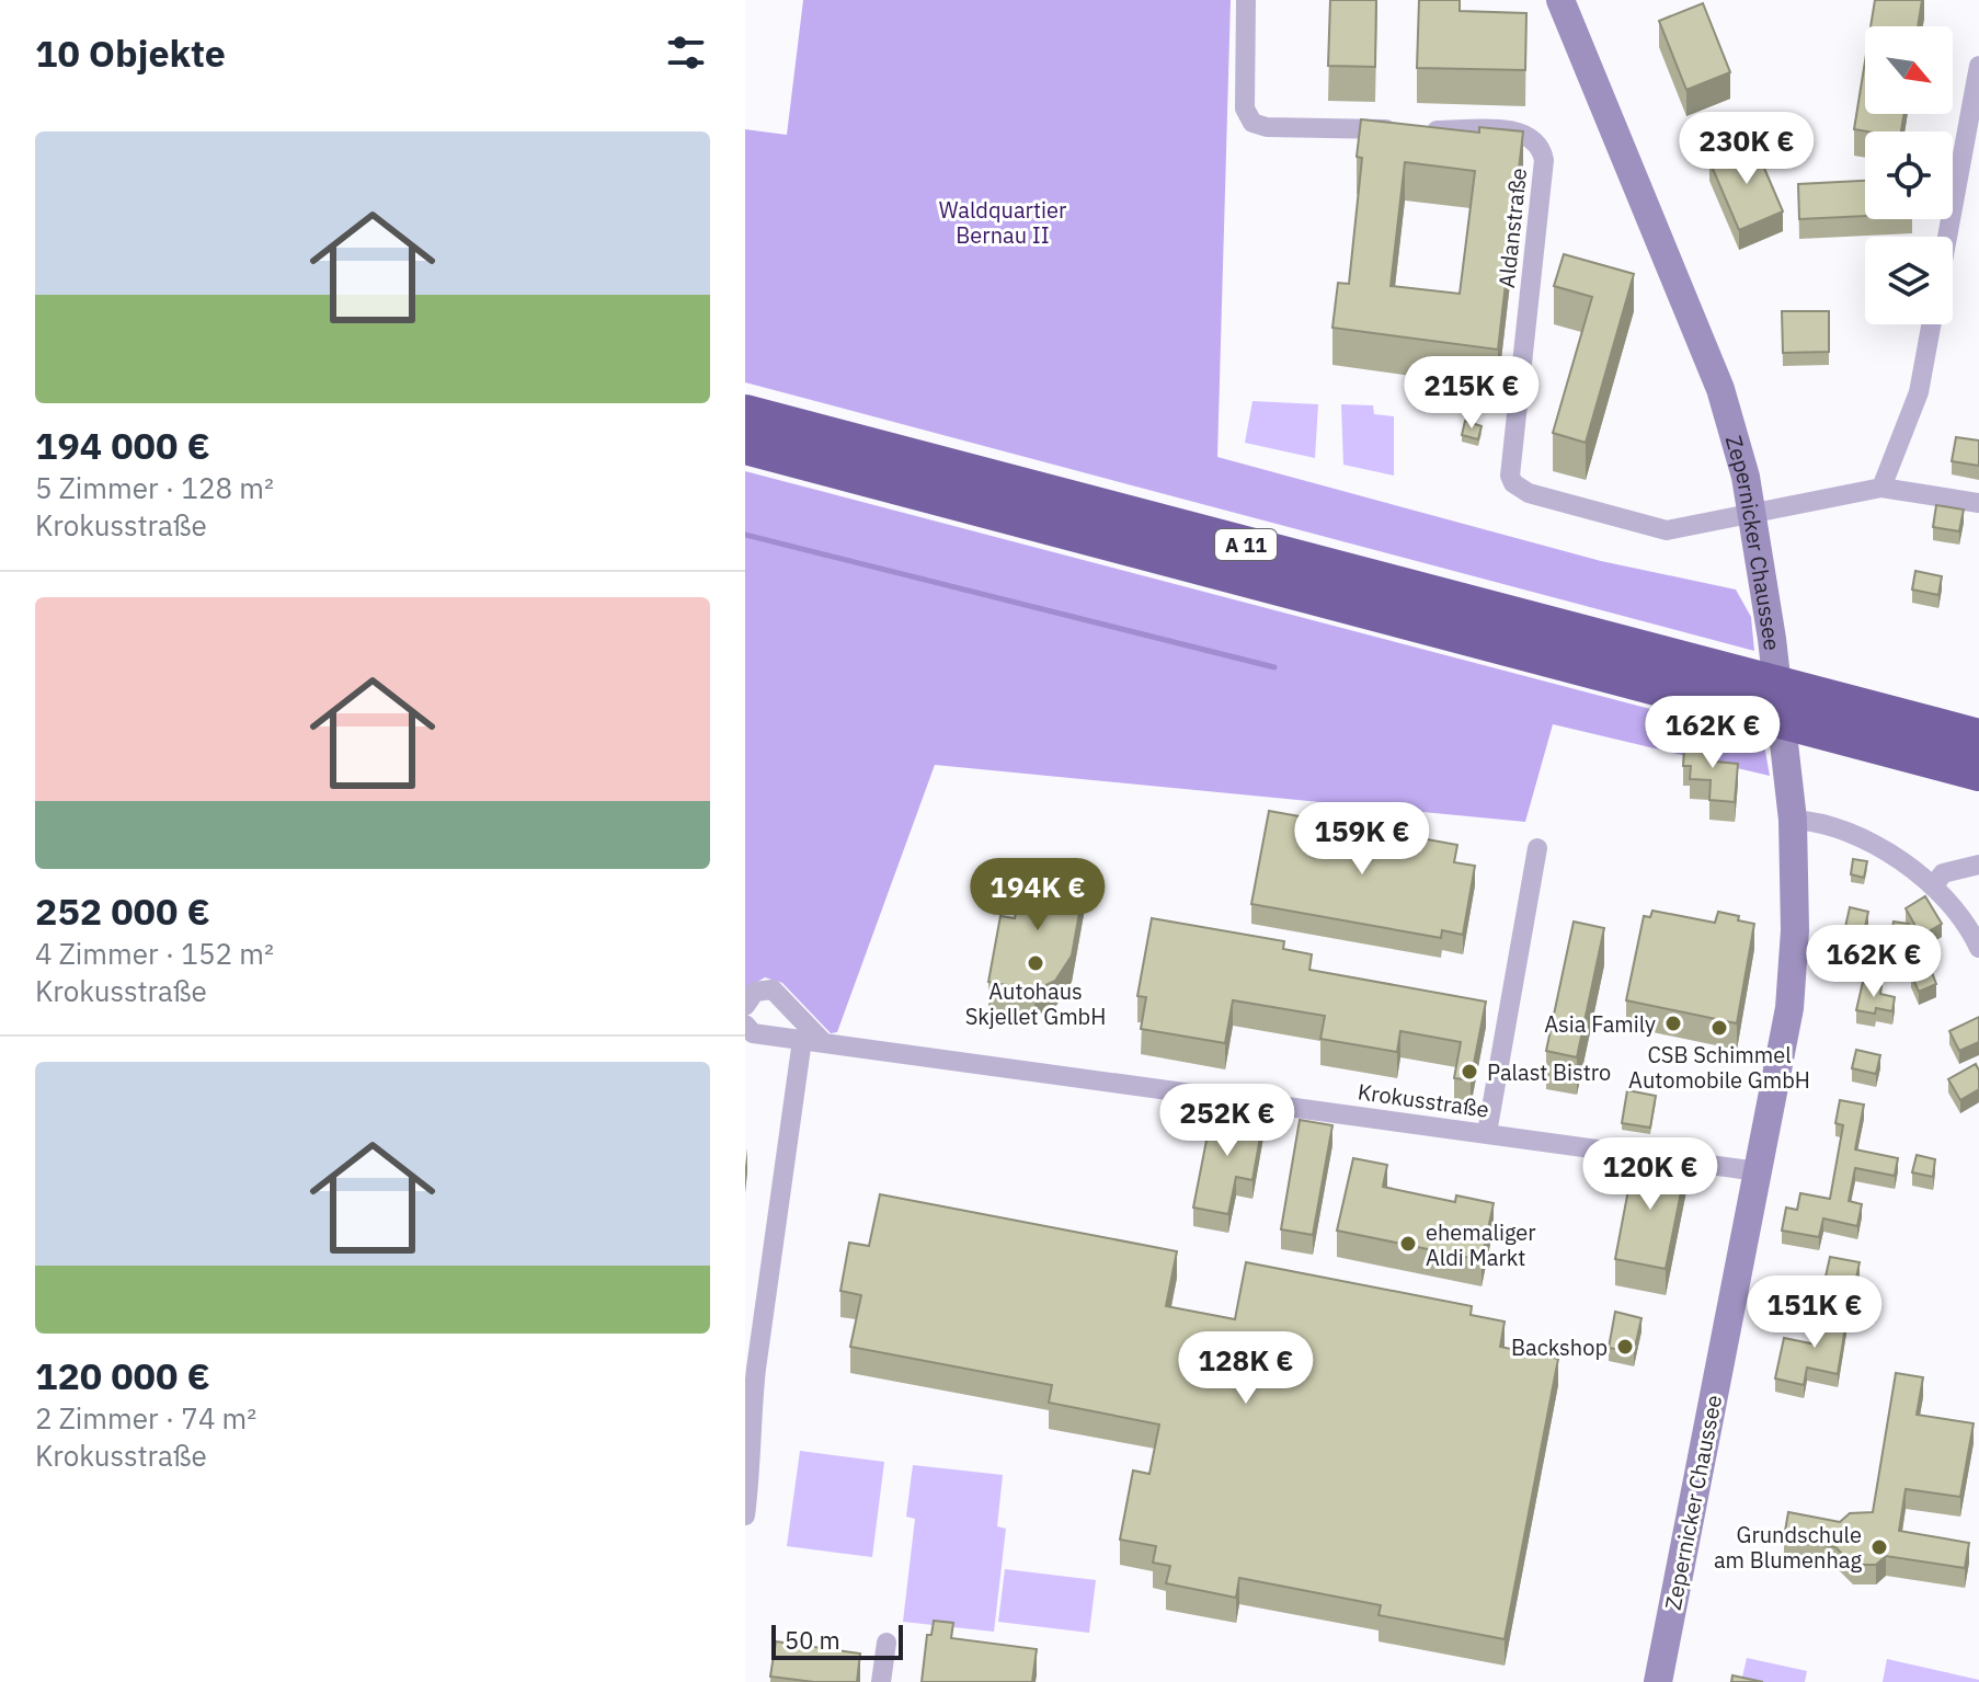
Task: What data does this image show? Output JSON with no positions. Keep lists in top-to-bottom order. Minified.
{"streets":{"highway":["A 11"],"main road":["Zepernicker Chaussee"],"street":["Aldanstraße","Krokusstraße"]},"crossings":[["Aldanstraße","Zepernicker Chaussee"],["Zepernicker Chaussee","Krokusstraße"]],"parks":["Waldquartier Bernau II"],"places":["Autohaus Skjellet GmbH","Asia Family","CSB Schimmel Automobile GmbH","Palast Bistro","ehemaliger Aldi Markt","Backshop","Grundschule am Blumenhag"],"scale_bar":"50 m","north":"bottom right","page":{"heading":"10 Objekte","list":[{"name":"194 000 €","note":"5 Zimmer · 128 m² · Krokusstraße"},{"name":"252 000 €","note":"4 Zimmer · 152 m² · Krokusstraße"},{"name":"120 000 €","note":"2 Zimmer · 74 m² · Krokusstraße"}],"price":["230K €","215K €","162K €","159K €","194K €","162K €","252K €","120K €","151K €","128K €"],"scale":"50 m"}}
